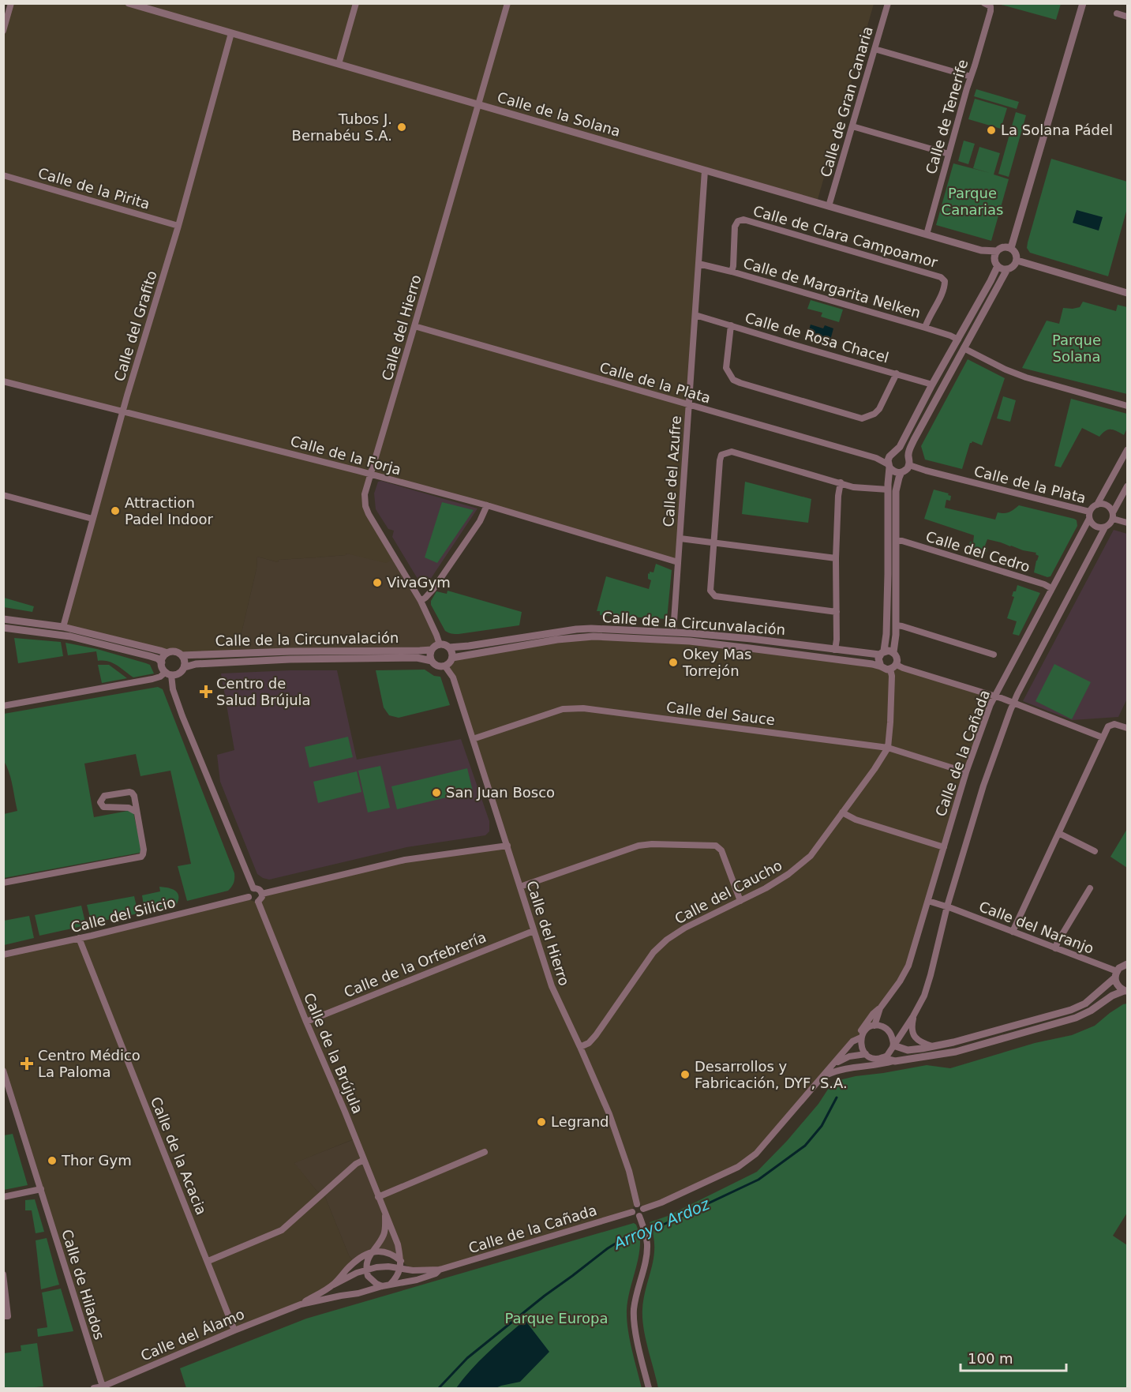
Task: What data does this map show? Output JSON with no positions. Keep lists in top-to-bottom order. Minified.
{"streets":{"street":["Calle de Gran Canaria","Calle de la Solana","Calle de Tenerife","Calle de la Pirita","Calle de Clara Campoamor","Calle de Margarita Nelken","Calle del Grafito","Calle del Hierro","Calle de Rosa Chacel","Calle de la Plata","Calle de la Forja","Calle del Azufre","Calle del Cedro","Calle de la Circunvalación","Calle del Sauce","Calle de la Cañada","Calle del Caucho","Calle del Silicio","Calle del Naranjo","Calle de la Orfebrería","Calle de la Brújula","Calle de la Acacia","Calle de Hilados","Calle del Álamo"]},"crossings":[["Calle de Gran Canaria","Calle de la Solana"],["Calle de la Solana","Calle de Tenerife"],["Calle de la Solana","Calle del Grafito"],["Calle de la Solana","Calle del Hierro"],["Calle de la Solana","Calle del Azufre"],["Calle de la Pirita","Calle del Grafito"],["Calle de Clara Campoamor","Calle de Margarita Nelken"],["Calle de Margarita Nelken","Calle del Azufre"],["Calle del Grafito","Calle de la Forja"],["Calle del Hierro","Calle de la Plata"],["Calle del Hierro","Calle de la Forja"],["Calle del Hierro","Calle de la Circunvalación"],["Calle del Hierro","Calle del Sauce"],["Calle del Hierro","Calle de la Cañada"],["Calle del Hierro","Calle del Caucho"],["Calle del Hierro","Calle de la Orfebrería"],["Calle de Rosa Chacel","Calle del Azufre"],["Calle de la Plata","Calle del Azufre"],["Calle de la Plata","Calle de la Cañada"],["Calle de la Forja","Calle del Azufre"],["Calle del Azufre","Calle de la Circunvalación"],["Calle del Cedro","Calle de la Cañada"],["Calle de la Circunvalación","Calle del Caucho"],["Calle del Sauce","Calle de la Cañada"],["Calle del Sauce","Calle del Caucho"],["Calle de la Cañada","Calle del Naranjo"],["Calle de la Cañada","Calle del Álamo"],["Calle del Silicio","Calle de la Brújula"],["Calle del Silicio","Calle de la Acacia"],["Calle de la Orfebrería","Calle de la Brújula"],["Calle de la Brújula","Calle del Álamo"],["Calle de la Acacia","Calle del Álamo"],["Calle de Hilados","Calle del Álamo"]],"water":["Arroyo Ardoz"],"parks":["Parque Canarias","Parque Solana","Parque Europa"],"places":{"other":["Tubos J. Bernabéu S.A.","La Solana Pádel","Attraction Padel Indoor","VivaGym","Okey Mas Torrejón","San Juan Bosco","Desarrollos y Fabricación, DYF, S.A.","Legrand","Thor Gym"],"health":["Centro de Salud Brújula","Centro Médico La Paloma"]},"scale_bar":"100 m"}
